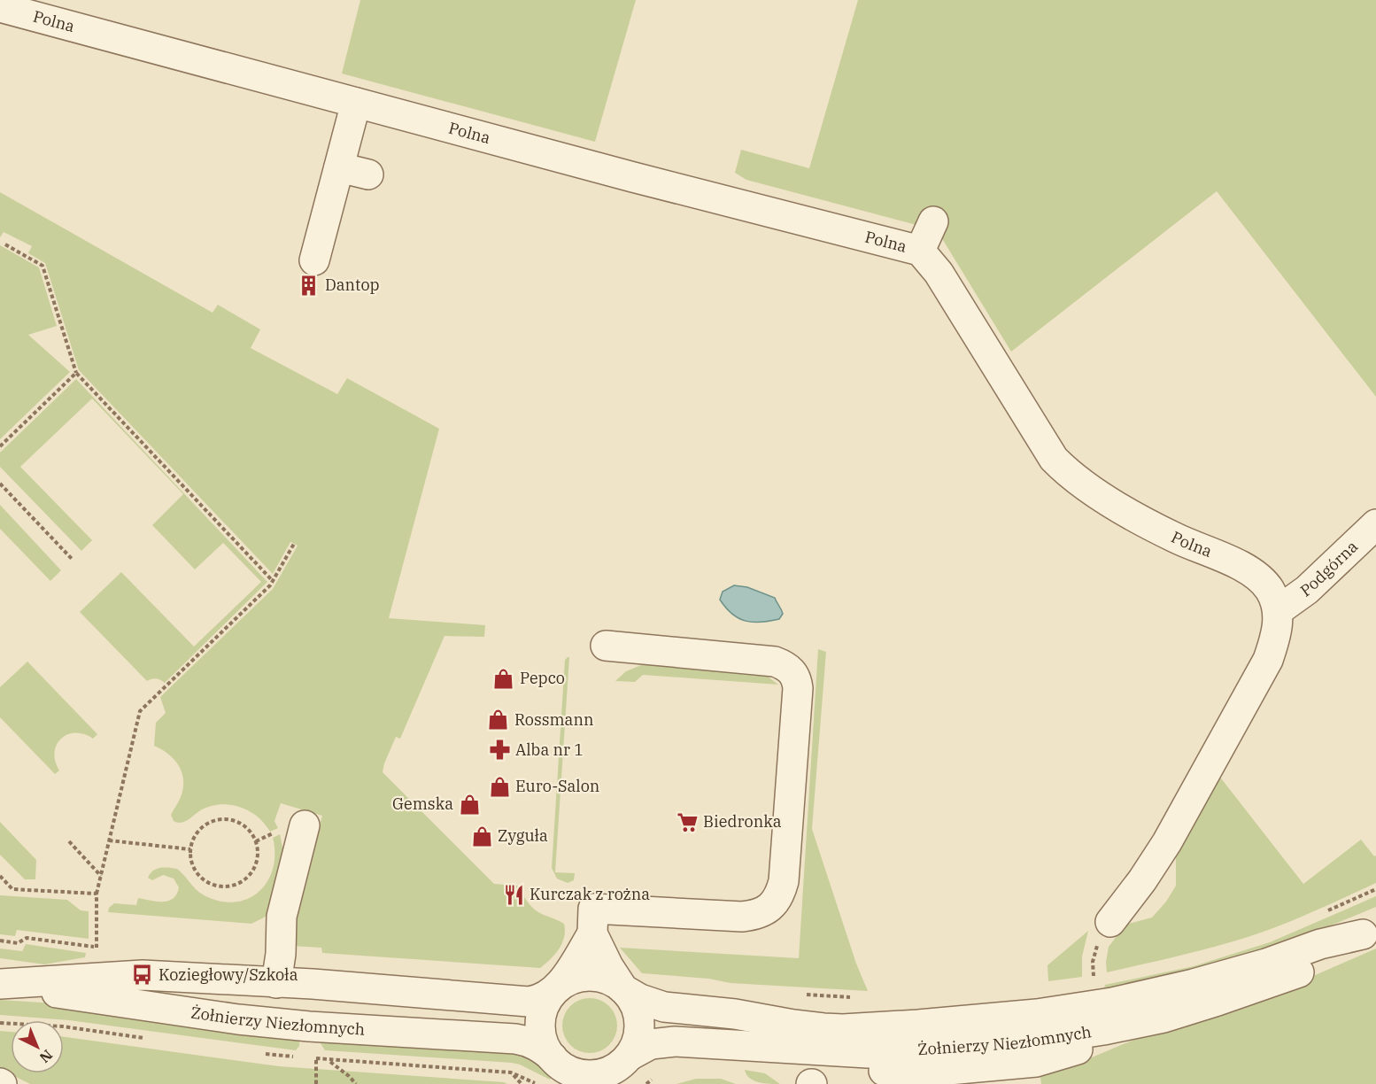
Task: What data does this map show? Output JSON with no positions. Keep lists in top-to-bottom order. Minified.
{"streets":{"street":["Polna","Podgórna","Żołnierzy Niezłomnych"]},"crossings":[["Polna","Podgórna"]],"places":{"building":["Dantop"],"shop":["Pepco","Rossmann","Euro-Salon","Gemska","Zyguła"],"pharmacy":["Alba nr 1"],"supermarket":["Biedronka"],"restaurant":["Kurczak z rożna"],"bus stop":["Koziegłowy/Szkoła"]},"north":"bottom right"}
